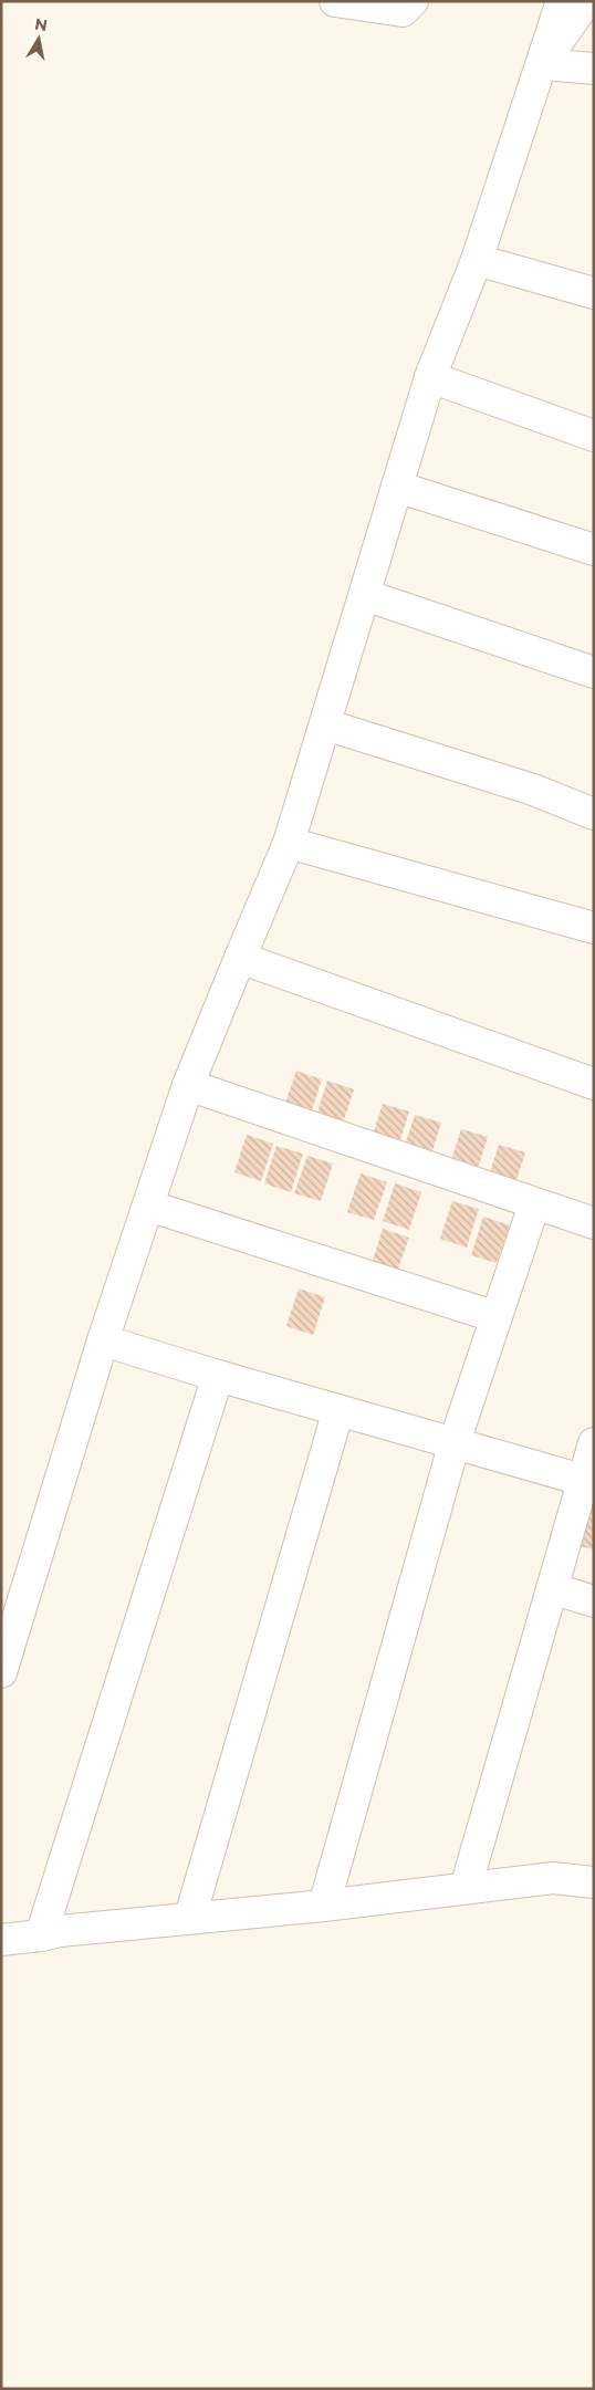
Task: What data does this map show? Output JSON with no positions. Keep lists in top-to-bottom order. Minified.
{"north":"top"}
